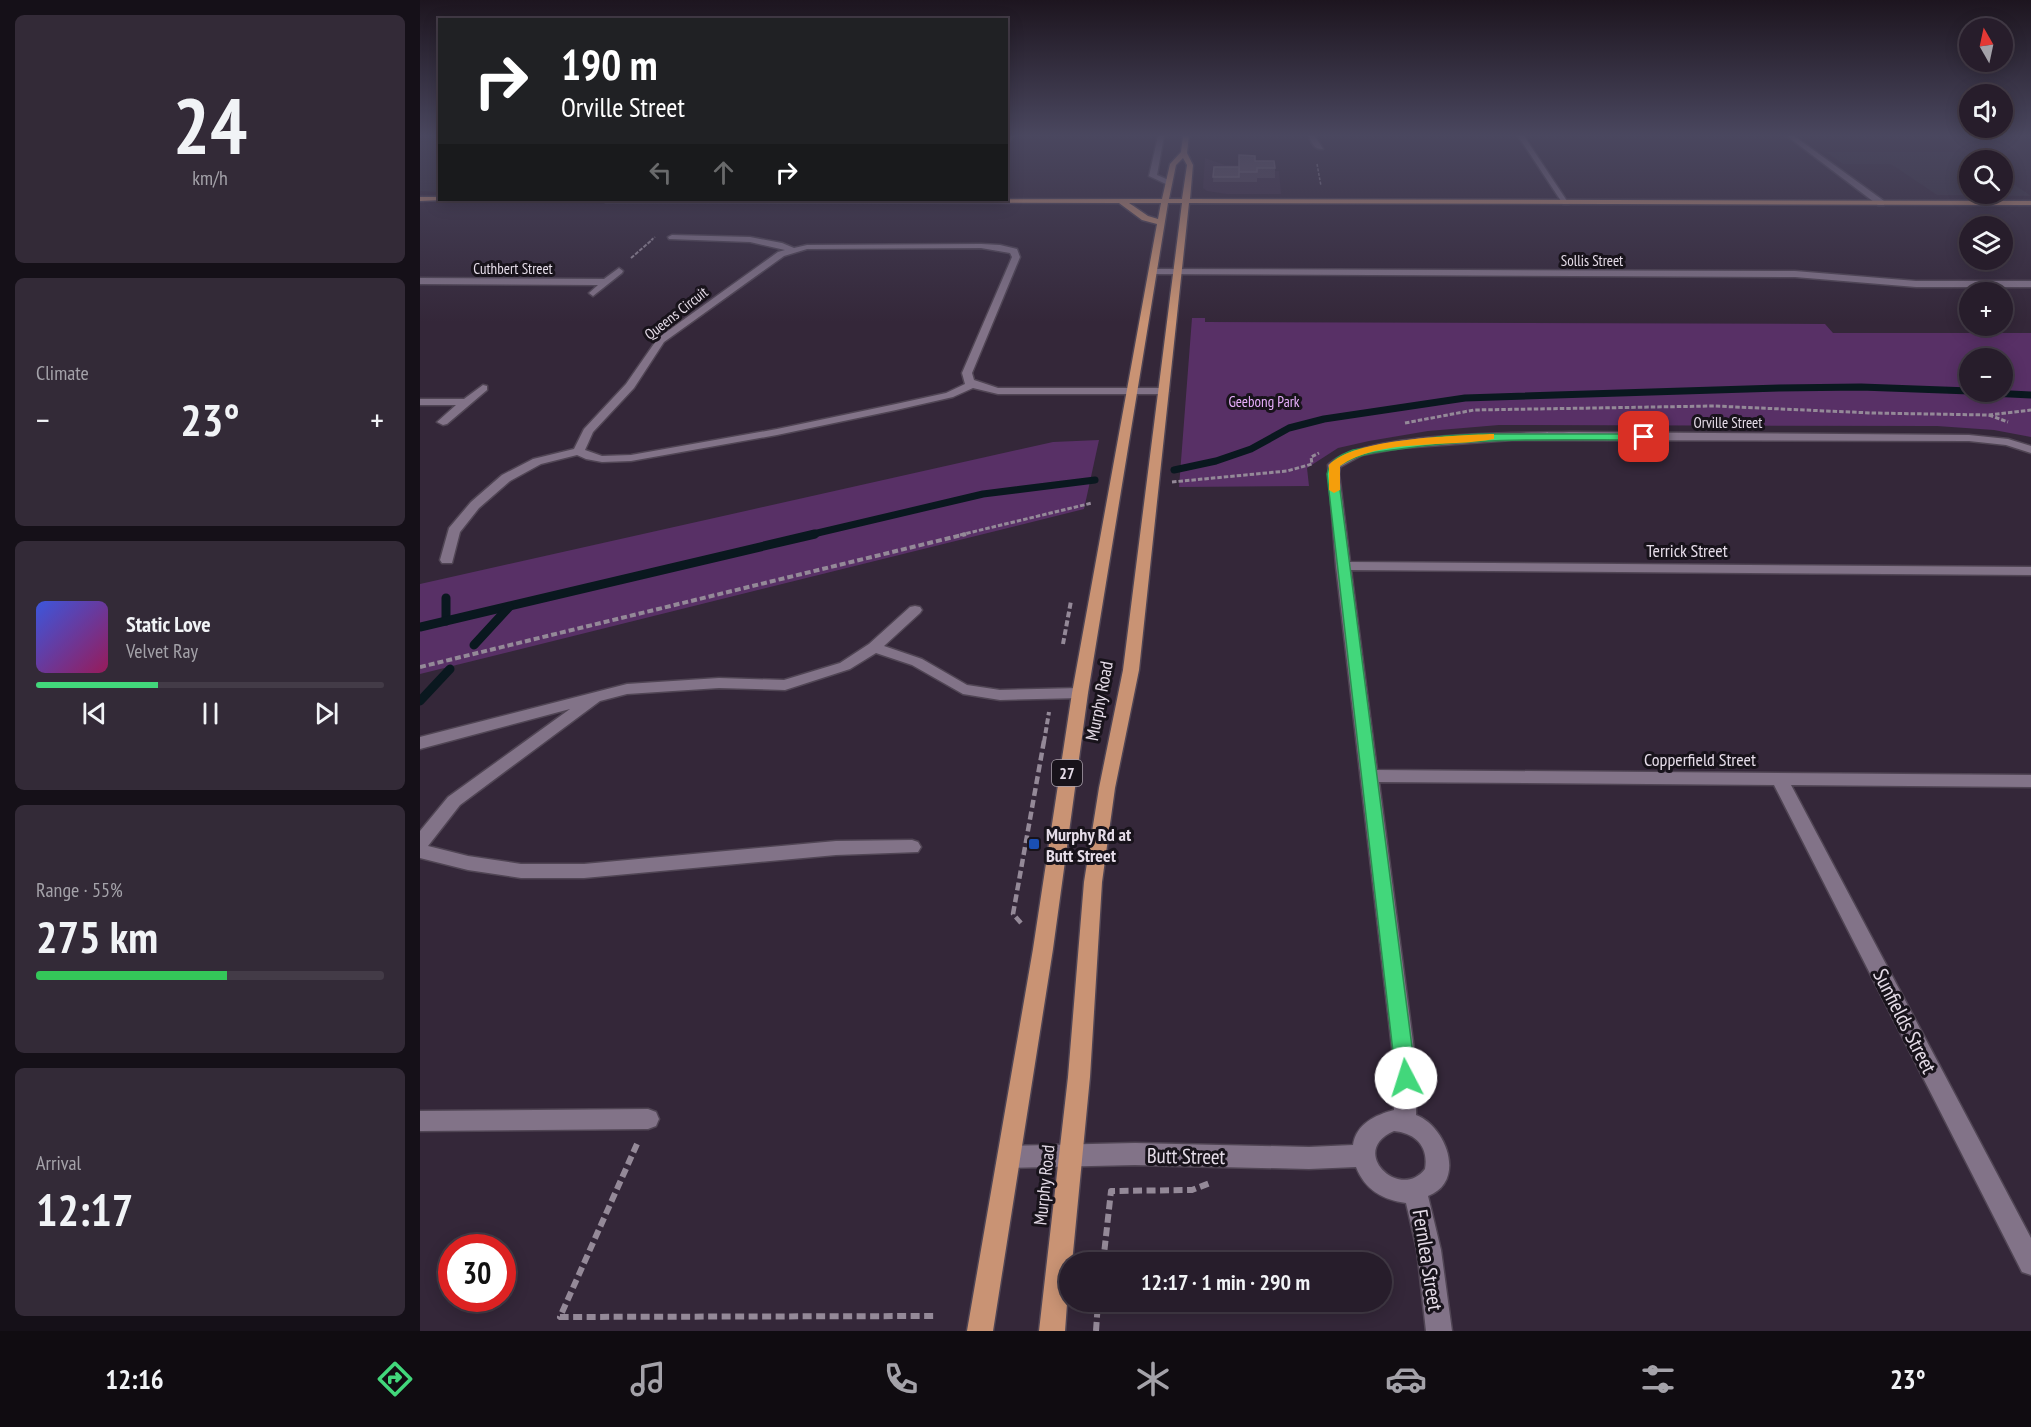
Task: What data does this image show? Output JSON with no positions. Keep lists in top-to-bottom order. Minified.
{"streets":{"main road":["Murphy Road","27"],"street":["Sollis Street","Cuthbert Street","Queens Circuit","Orville Street","Terrick Street","Copperfield Street","Sunfields Street","Butt Street","Fernlea Street"]},"crossings":[["Sollis Street","Murphy Road"],["Orville Street","Terrick Street"],["Murphy Road","Butt Street"],["Copperfield Street","Sunfields Street"],["Butt Street","Fernlea Street"]],"parks":["Geebong Park"],"places":{"transit":["Murphy Rd at Butt Street"]},"north":"top","page":{"tile":[["24","km/h"],"Climate",["Range · 55%","275 km"],["Arrival","12:17"]],"map_buttons":["+","−"],"turn":["190 m","Orville Street"],"heat":["−","23°","+"],"song":["Static Love","Velvet Ray"],"limit":"30","trip":"12:17 · 1 min · 290 m","tabs":["12:16","23°"]}}
